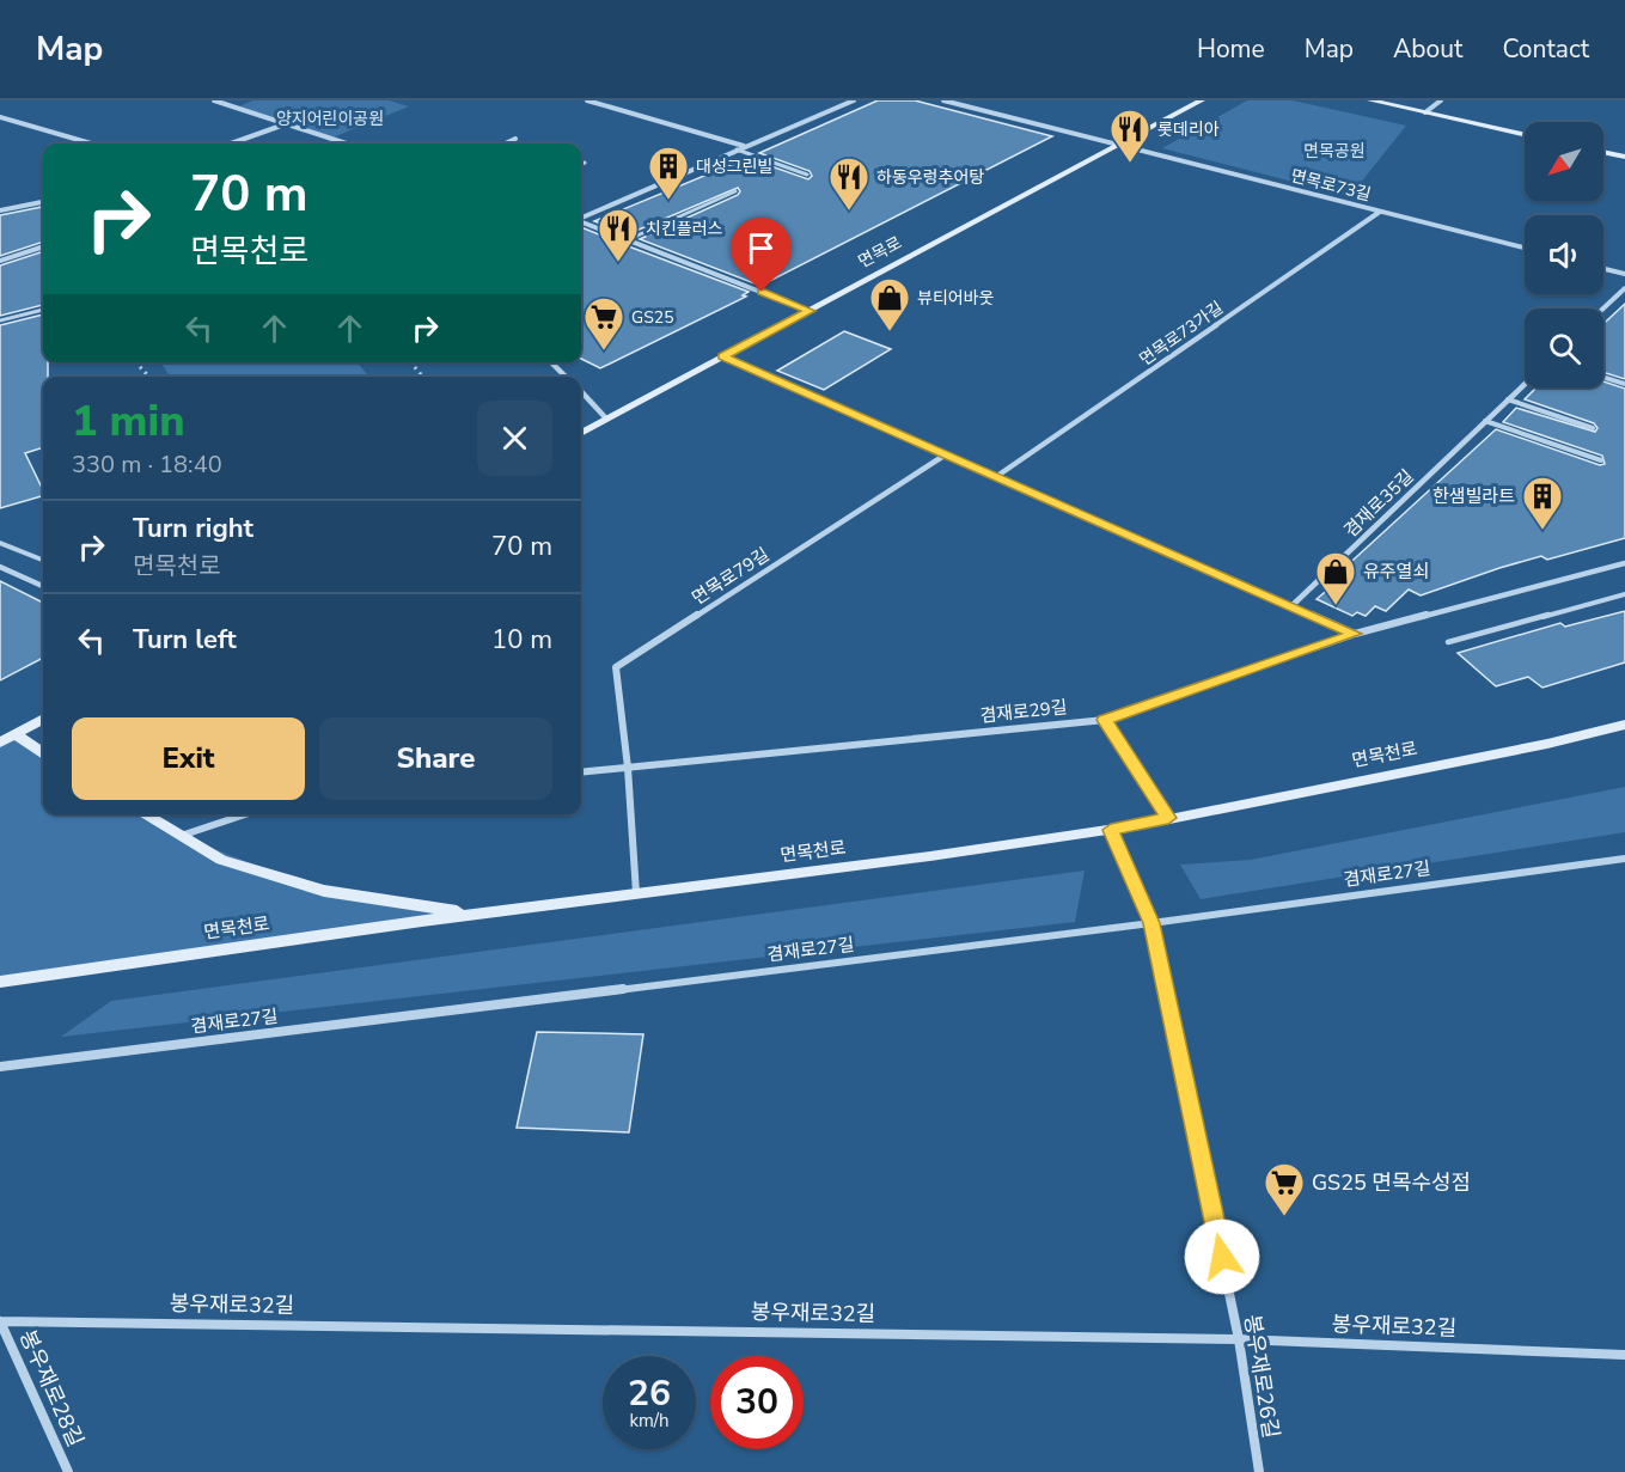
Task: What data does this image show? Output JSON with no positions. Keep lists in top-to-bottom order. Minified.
{"streets":{"main road":["면목로","면목천로"],"street":["면목로73길","면목로73가길","겸재로35길","면목로79길","겸재로29길","겸재로27길","봉우재로32길","봉우재로26길","봉우재로28길"]},"crossings":[["면목로73길","면목로"],["면목로73길","면목로73가길"],["면목로79길","겸재로29길"],["면목천로","봉우재로26길"],["겸재로27길","봉우재로26길"],["봉우재로32길","봉우재로26길"],["봉우재로32길","봉우재로28길"]],"parks":["양지어린이공원","면목공원"],"places":{"restaurant":["롯데리아","하동우렁추어탕","치킨플러스"],"building":["대성그린빌","한샘빌라트"],"shop":["뷰티어바웃","유주열쇠"],"supermarket":["GS25","GS25 면목수성점"]},"north":"bottom left","page":{"header":"Map","nav":["Home","Map","About","Contact"],"turn":["70 m","면목천로"],"heading":["1 min","330 m · 18:40"],"list":[{"name":"Turn right","note":"면목천로","value":"70 m"},{"name":"Turn left","value":"10 m"}],"buttons":["Exit","Share"],"speed":"26 km/h","limit":"30"}}
